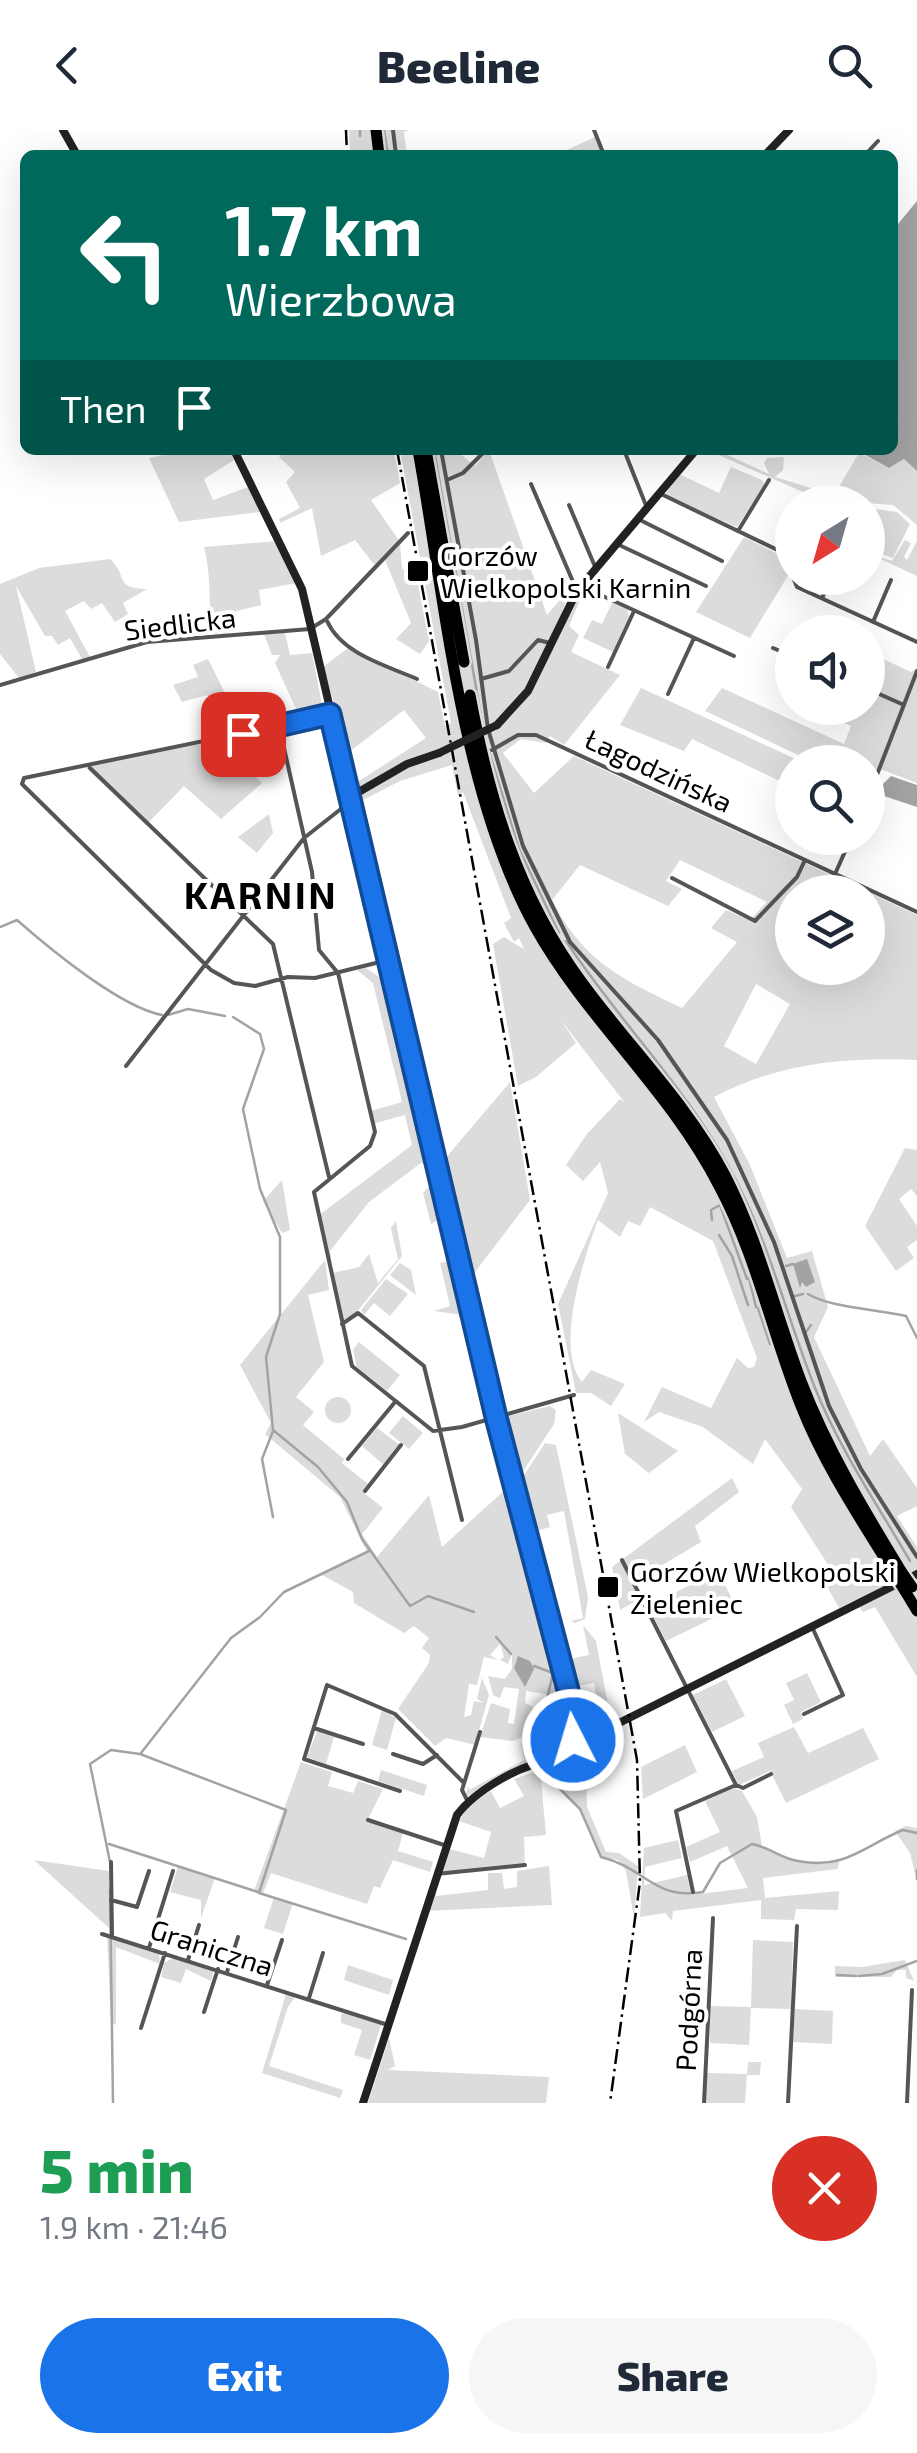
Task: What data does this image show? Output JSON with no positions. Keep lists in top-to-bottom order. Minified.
{"streets":{"street":["Siedlicka","Łagodzińska","Graniczna","Podgórna"]},"districts":["KARNIN"],"places":{"transit":["Gorzów Wielkopolski Karnin","Gorzów Wielkopolski Zieleniec"]},"north":"bottom left","page":{"header":"Beeline","turn":["1.7 km","Wierzbowa"],"then":"Then","heading":["5 min","1.9 km · 21:46"],"buttons":["Exit","Share"]}}
